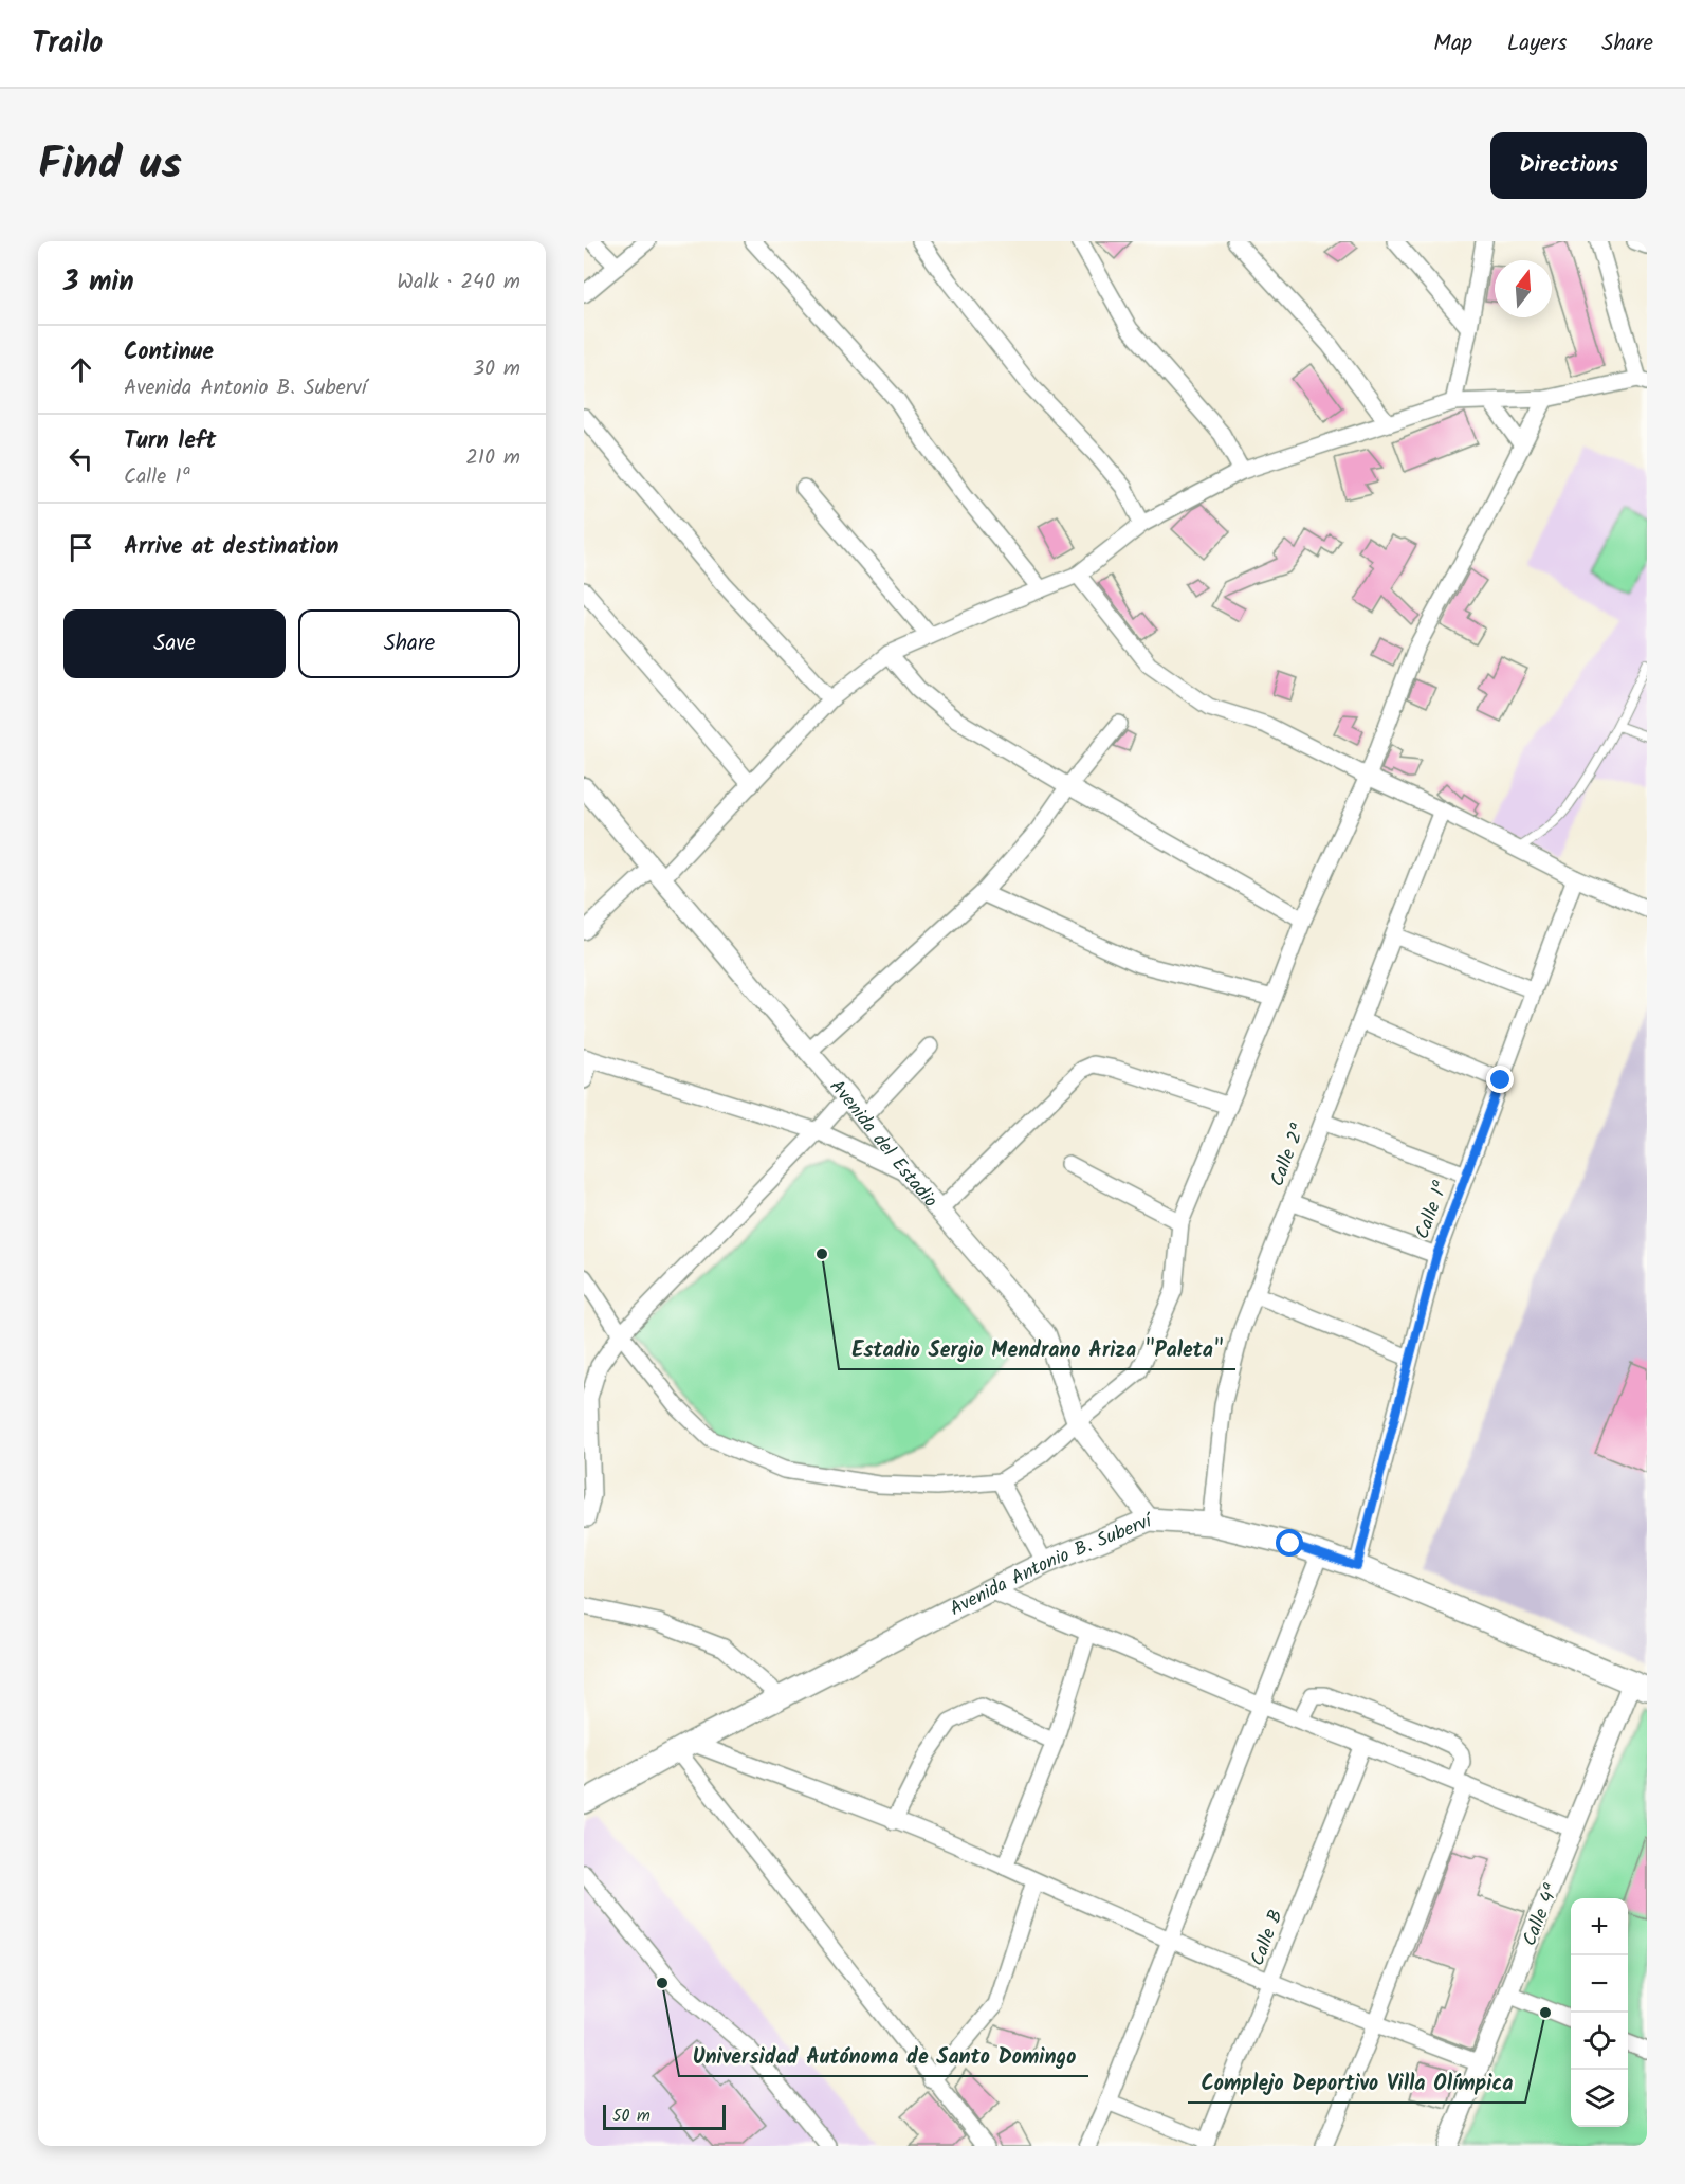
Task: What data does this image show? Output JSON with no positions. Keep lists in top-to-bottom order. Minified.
{"streets":{"main road":["Avenida Antonio B. Suberví"],"street":["Avenida del Estadio","Calle 2ª","Calle 1ª","Calle 4ª","Calle B"]},"crossings":[["Avenida del Estadio","Avenida Antonio B. Suberví"],["Calle 2ª","Avenida Antonio B. Suberví"],["Calle 1ª","Avenida Antonio B. Suberví"],["Avenida Antonio B. Suberví","Calle 4ª"]],"places":["Estadio Sergio Mendrano Ariza \"Paleta\"","Universidad Autónoma de Santo Domingo","Complejo Deportivo Villa Olímpica"],"scale_bar":"50 m","north":"top","page":{"header":"Trailo","nav":["Map","Layers","Share"],"title":"Find us","buttons":["Directions",["Save","Share"]],"heading":["3 min","Walk · 240 m"],"list":[["Continue","Avenida Antonio B. Suberví","30 m"],["Turn left","Calle 1ª","210 m"],"Arrive at destination"],"map_buttons":["+","−"],"scale":"50 m"}}
